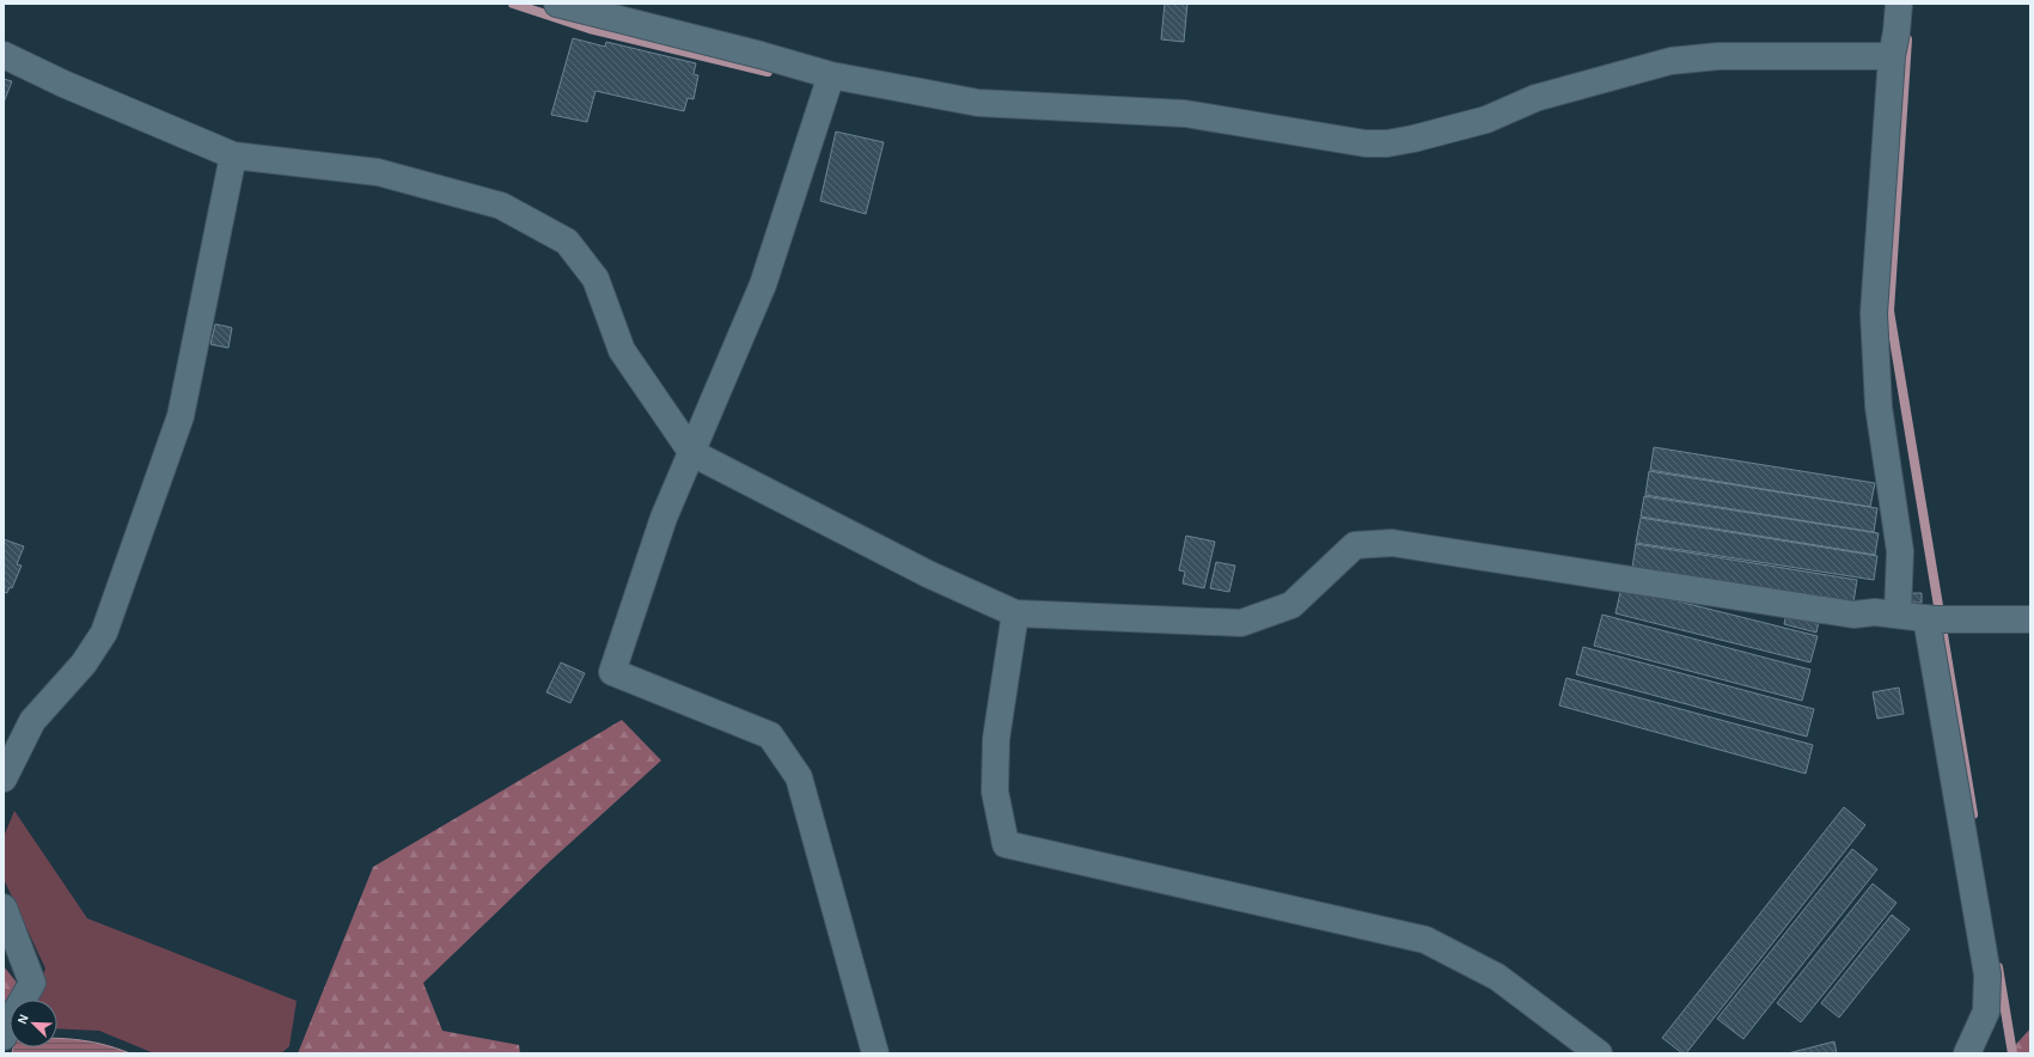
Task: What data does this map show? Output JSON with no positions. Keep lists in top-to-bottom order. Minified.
{"north":"top left"}
